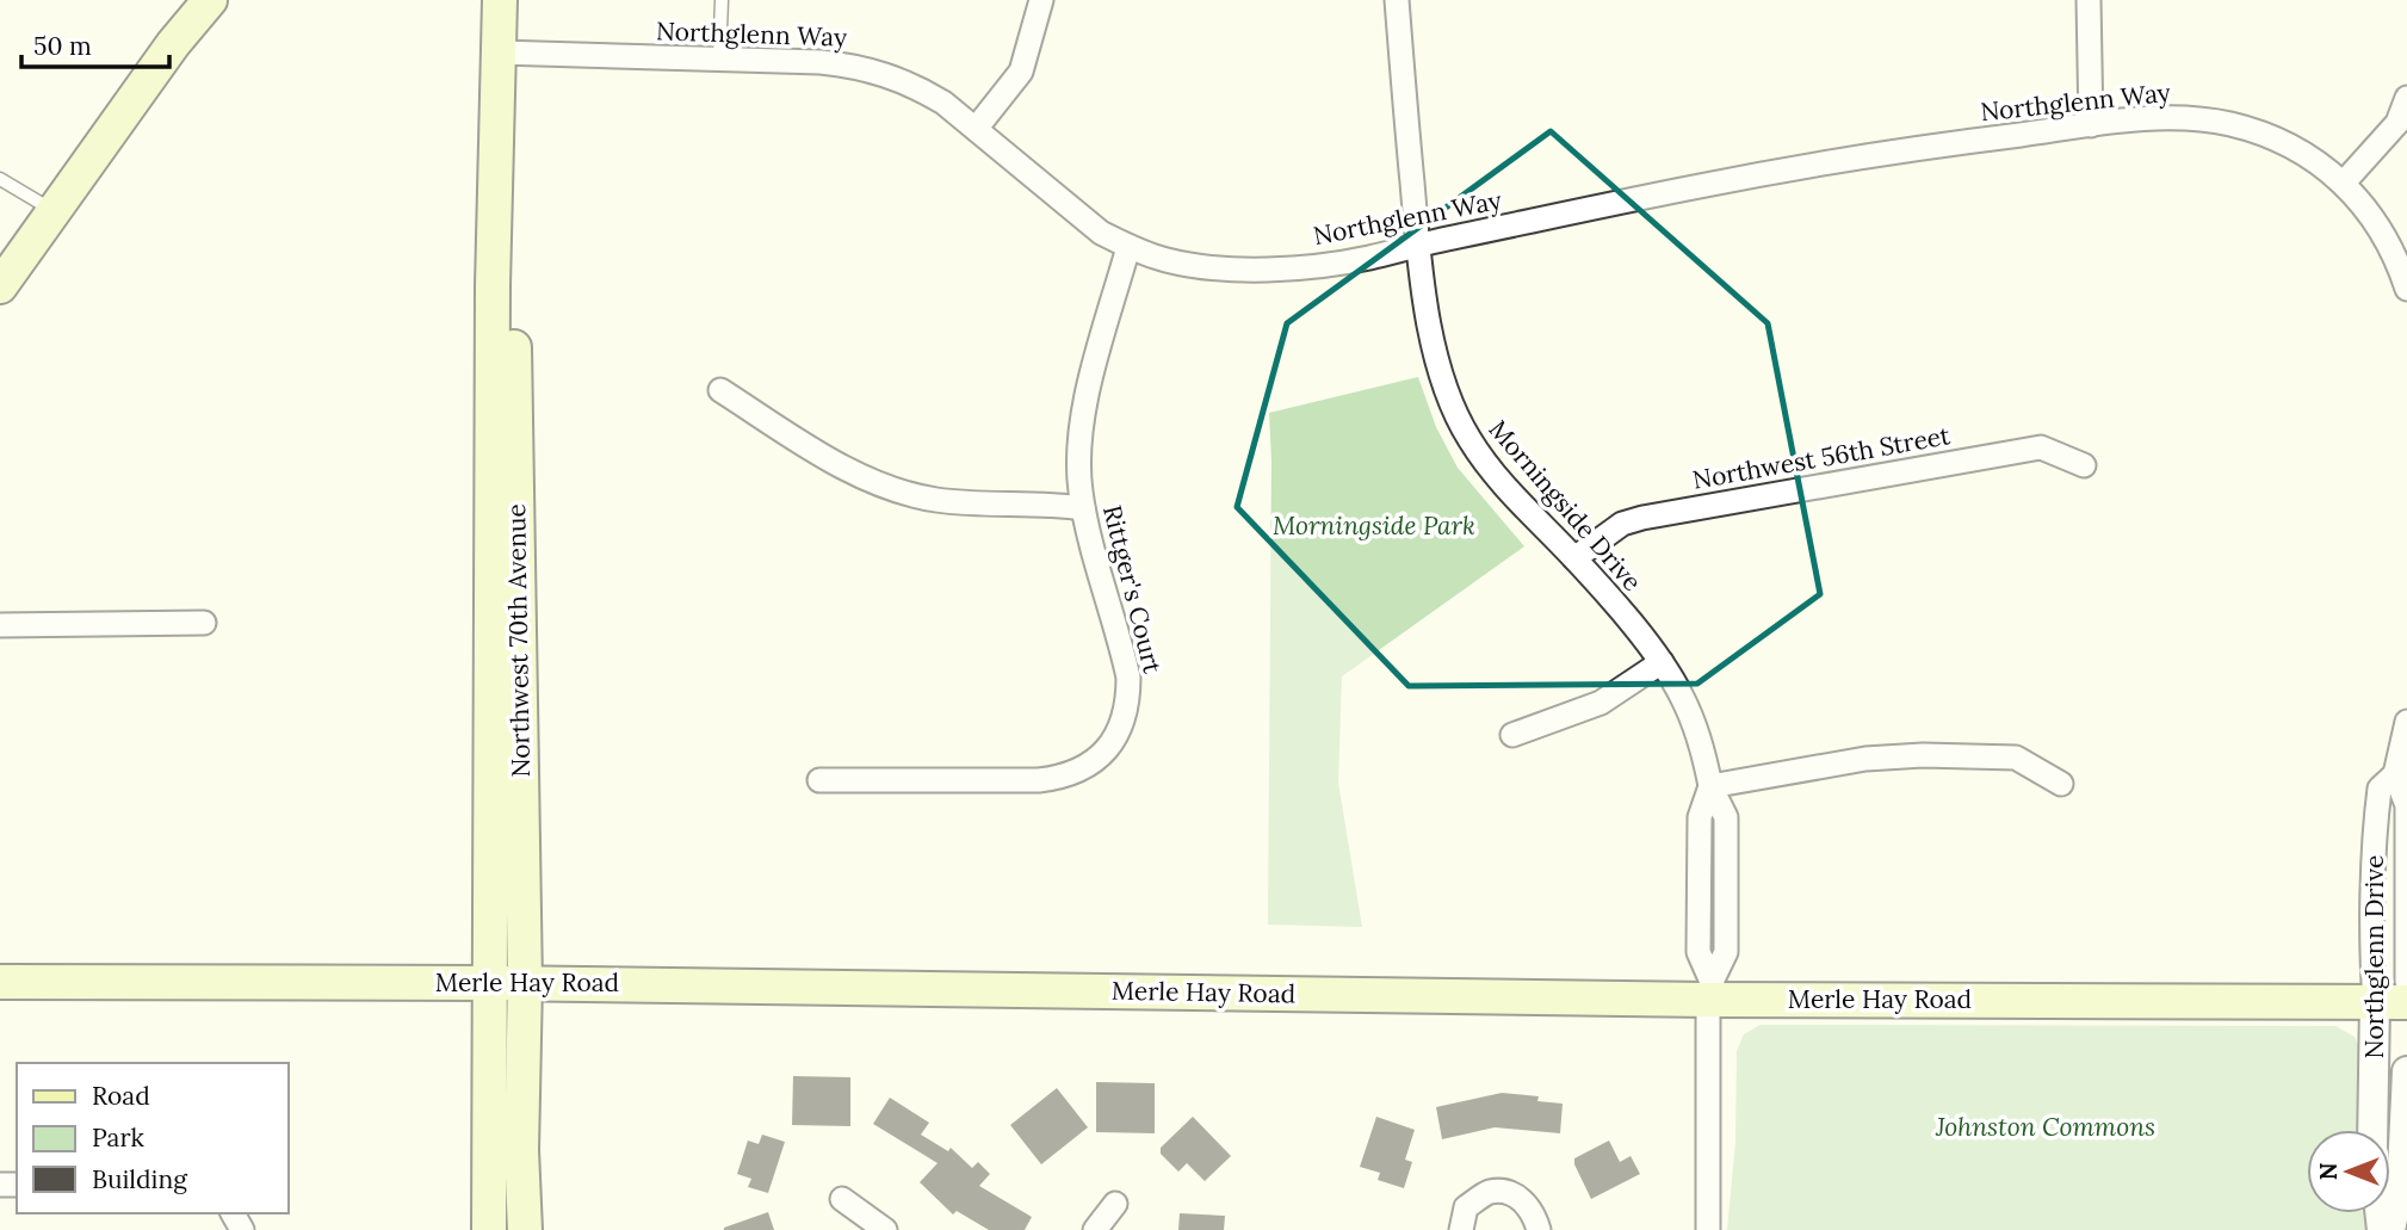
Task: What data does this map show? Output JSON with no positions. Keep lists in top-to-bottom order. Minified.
{"streets":{"main road":["Northwest 70th Avenue","Merle Hay Road"],"street":["Northglenn Way","Northwest 56th Street","Morningside Drive","Rittger's Court","Northglenn Drive"]},"crossings":[["Northglenn Way","Morningside Drive"],["Northglenn Way","Rittger's Court"],["Northglenn Way","Northwest 70th Avenue"],["Northwest 56th Street","Morningside Drive"],["Morningside Drive","Merle Hay Road"],["Northwest 70th Avenue","Merle Hay Road"],["Northglenn Drive","Merle Hay Road"]],"parks":["Morningside Park","Johnston Commons"],"legend":["Road","Park","Building"],"scale_bar":"50 m","north":"left"}
